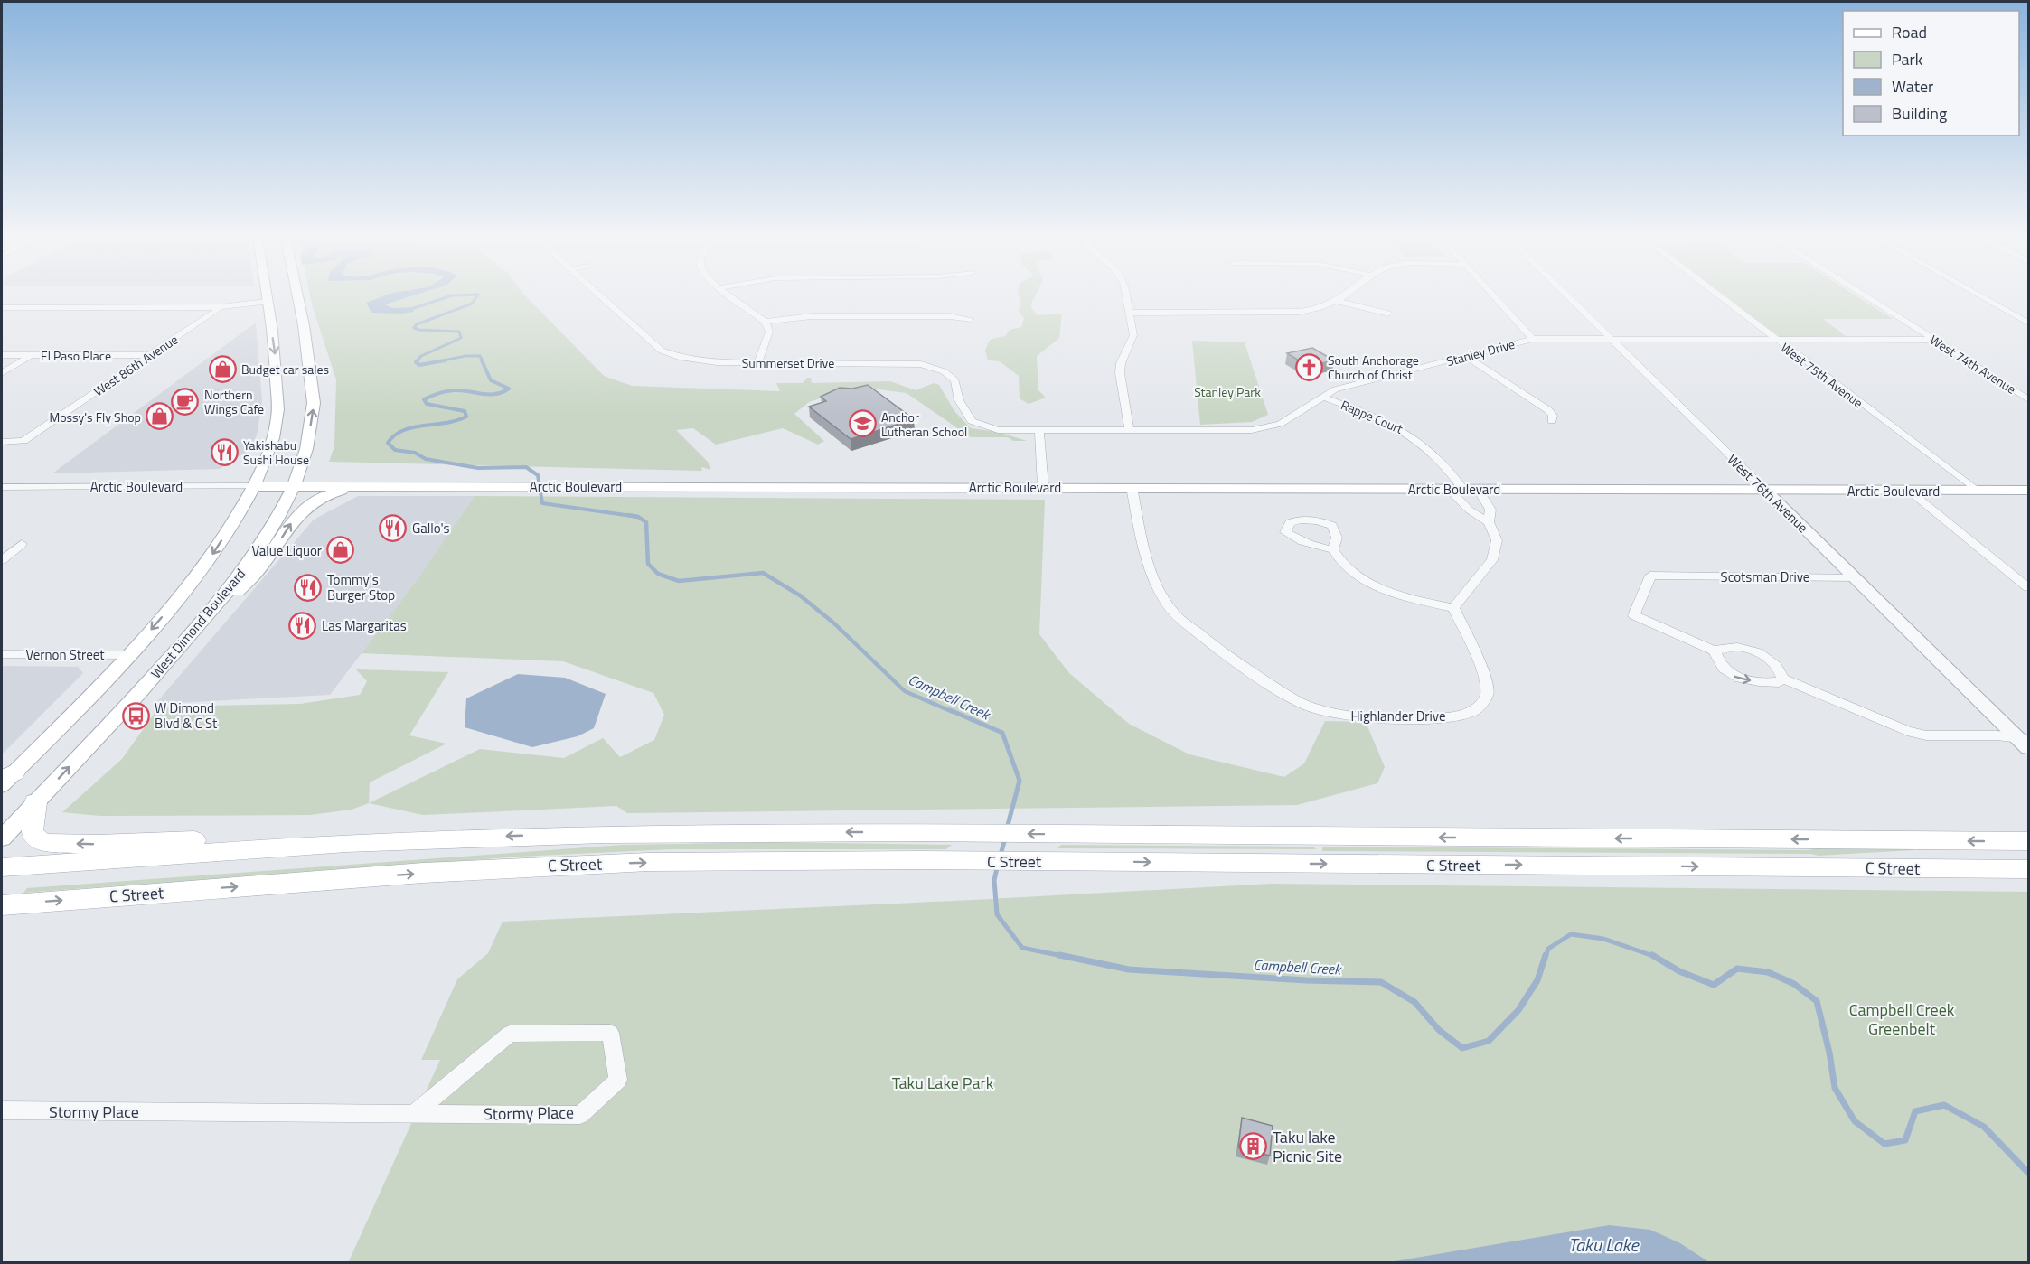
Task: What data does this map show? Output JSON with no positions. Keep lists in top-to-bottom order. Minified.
{"streets":{"main road":["Arctic Boulevard","West Dimond Boulevard","C Street"],"street":["Stanley Drive","El Paso Place","Summerset Drive","West 74th Avenue","West 86th Avenue","West 75th Avenue","Rappe Court","West 76th Avenue","Scotsman Drive","Vernon Street","Highlander Drive","Stormy Place"]},"crossings":[["Stanley Drive","Summerset Drive"],["Stanley Drive","West 74th Avenue"],["Stanley Drive","West 75th Avenue"],["Stanley Drive","Rappe Court"],["Stanley Drive","West 76th Avenue"],["El Paso Place","West 86th Avenue"],["West 75th Avenue","Arctic Boulevard"],["Rappe Court","Arctic Boulevard"],["Arctic Boulevard","West 76th Avenue"],["Arctic Boulevard","West Dimond Boulevard"],["Arctic Boulevard","Highlander Drive"],["West 76th Avenue","Scotsman Drive"]],"water":["Campbell Creek","Taku Lake"],"parks":["Stanley Park","Campbell Creek Greenbelt","Taku Lake Park"],"places":{"church":["South Anchorage Church of Christ"],"shop":["Budget car sales","Mossy's Fly Shop","Value Liquor"],"cafe":["Northern Wings Cafe"],"school or university":["Anchor Lutheran School"],"restaurant":["Yakishabu Sushi House","Gallo's","Tommy's Burger Stop","Las Margaritas"],"bus stop":["W Dimond Blvd & C St"],"building":["Taku lake Picnic Site"]},"legend":["Road","Park","Water","Building"]}
